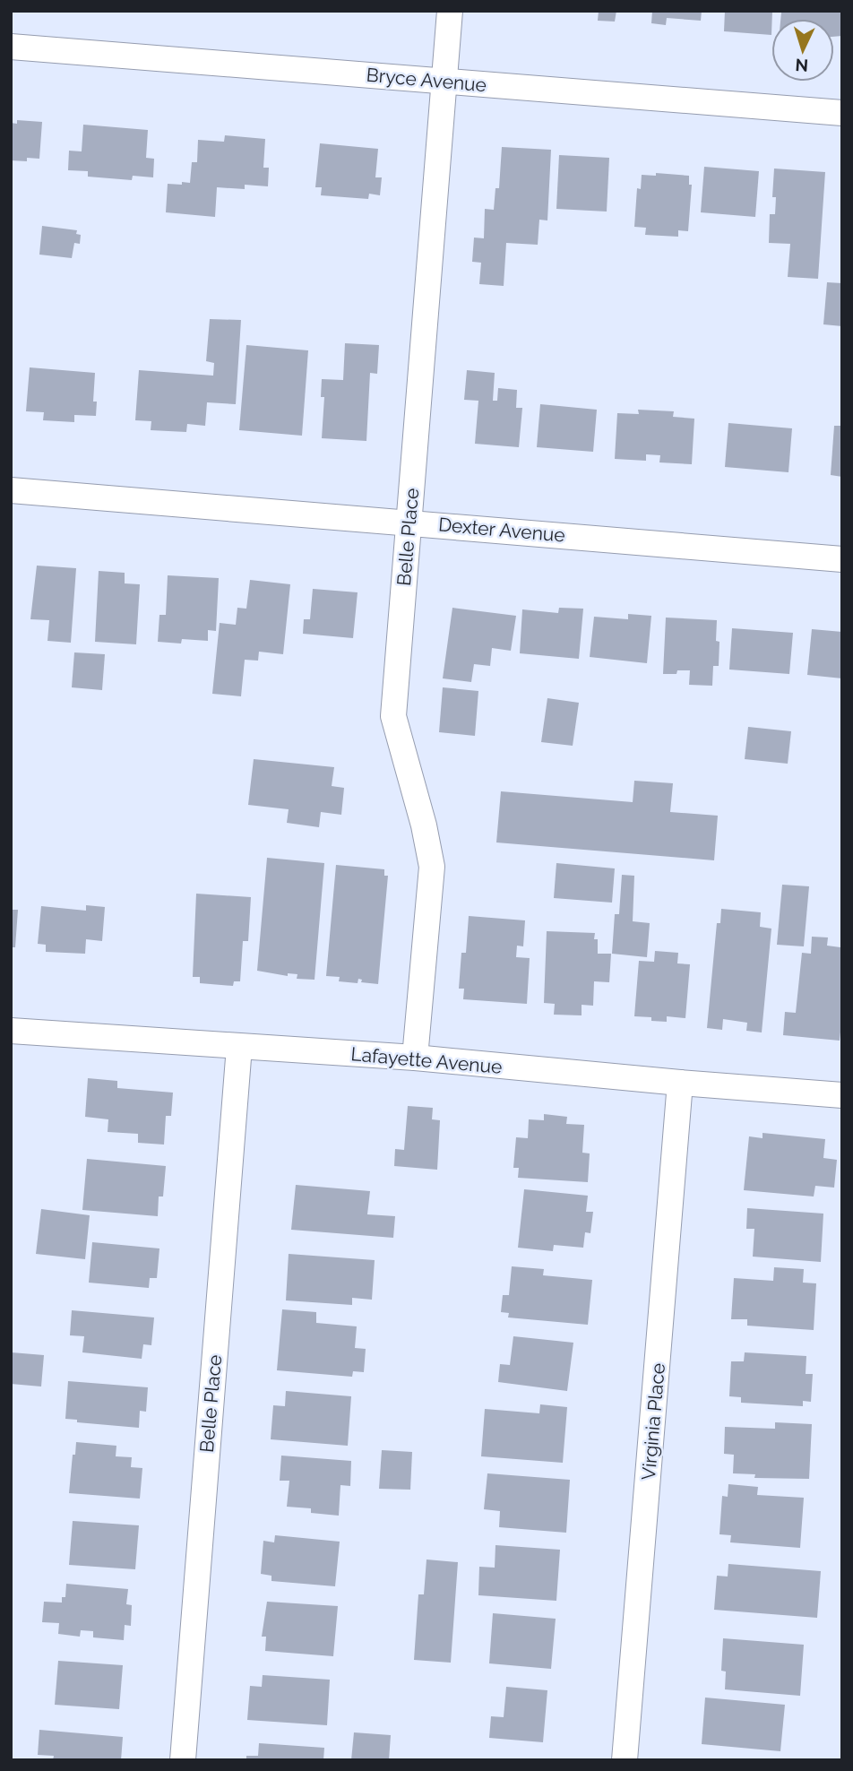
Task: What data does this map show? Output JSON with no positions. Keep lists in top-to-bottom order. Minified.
{"streets":{"street":["Bryce Avenue","Dexter Avenue","Belle Place","Lafayette Avenue","Virginia Place"]},"crossings":[["Bryce Avenue","Belle Place"],["Dexter Avenue","Belle Place"],["Belle Place","Lafayette Avenue"],["Lafayette Avenue","Virginia Place"]],"north":"bottom"}
